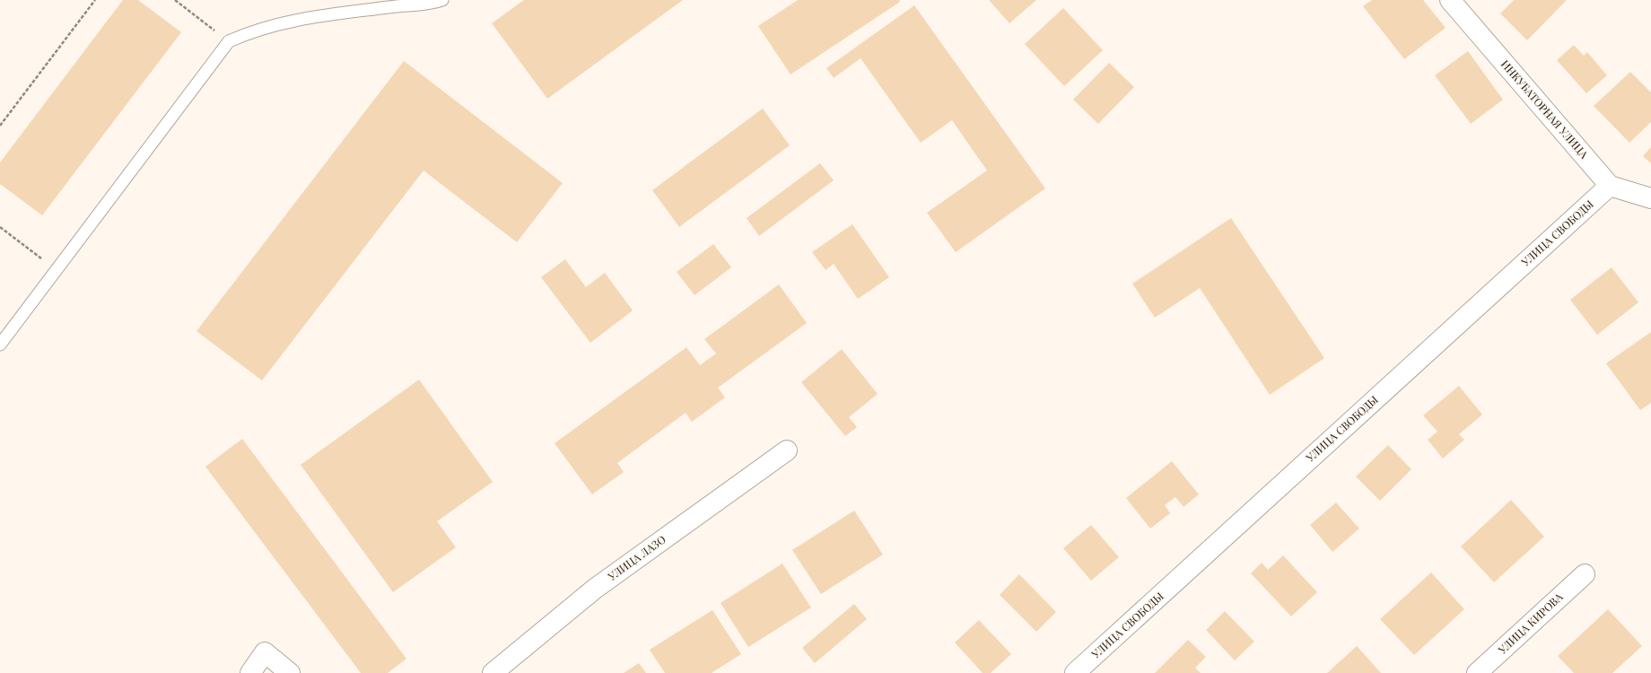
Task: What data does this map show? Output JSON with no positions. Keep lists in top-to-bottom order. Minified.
{"streets":{"street":["ИНКУБАТОРНАЯ УЛИЦА","УЛИЦА СВОБОДЫ","УЛИЦА ЛАЗО","УЛИЦА КИРОВА"]},"crossings":[["ИНКУБАТОРНАЯ УЛИЦА","УЛИЦА СВОБОДЫ"]]}
